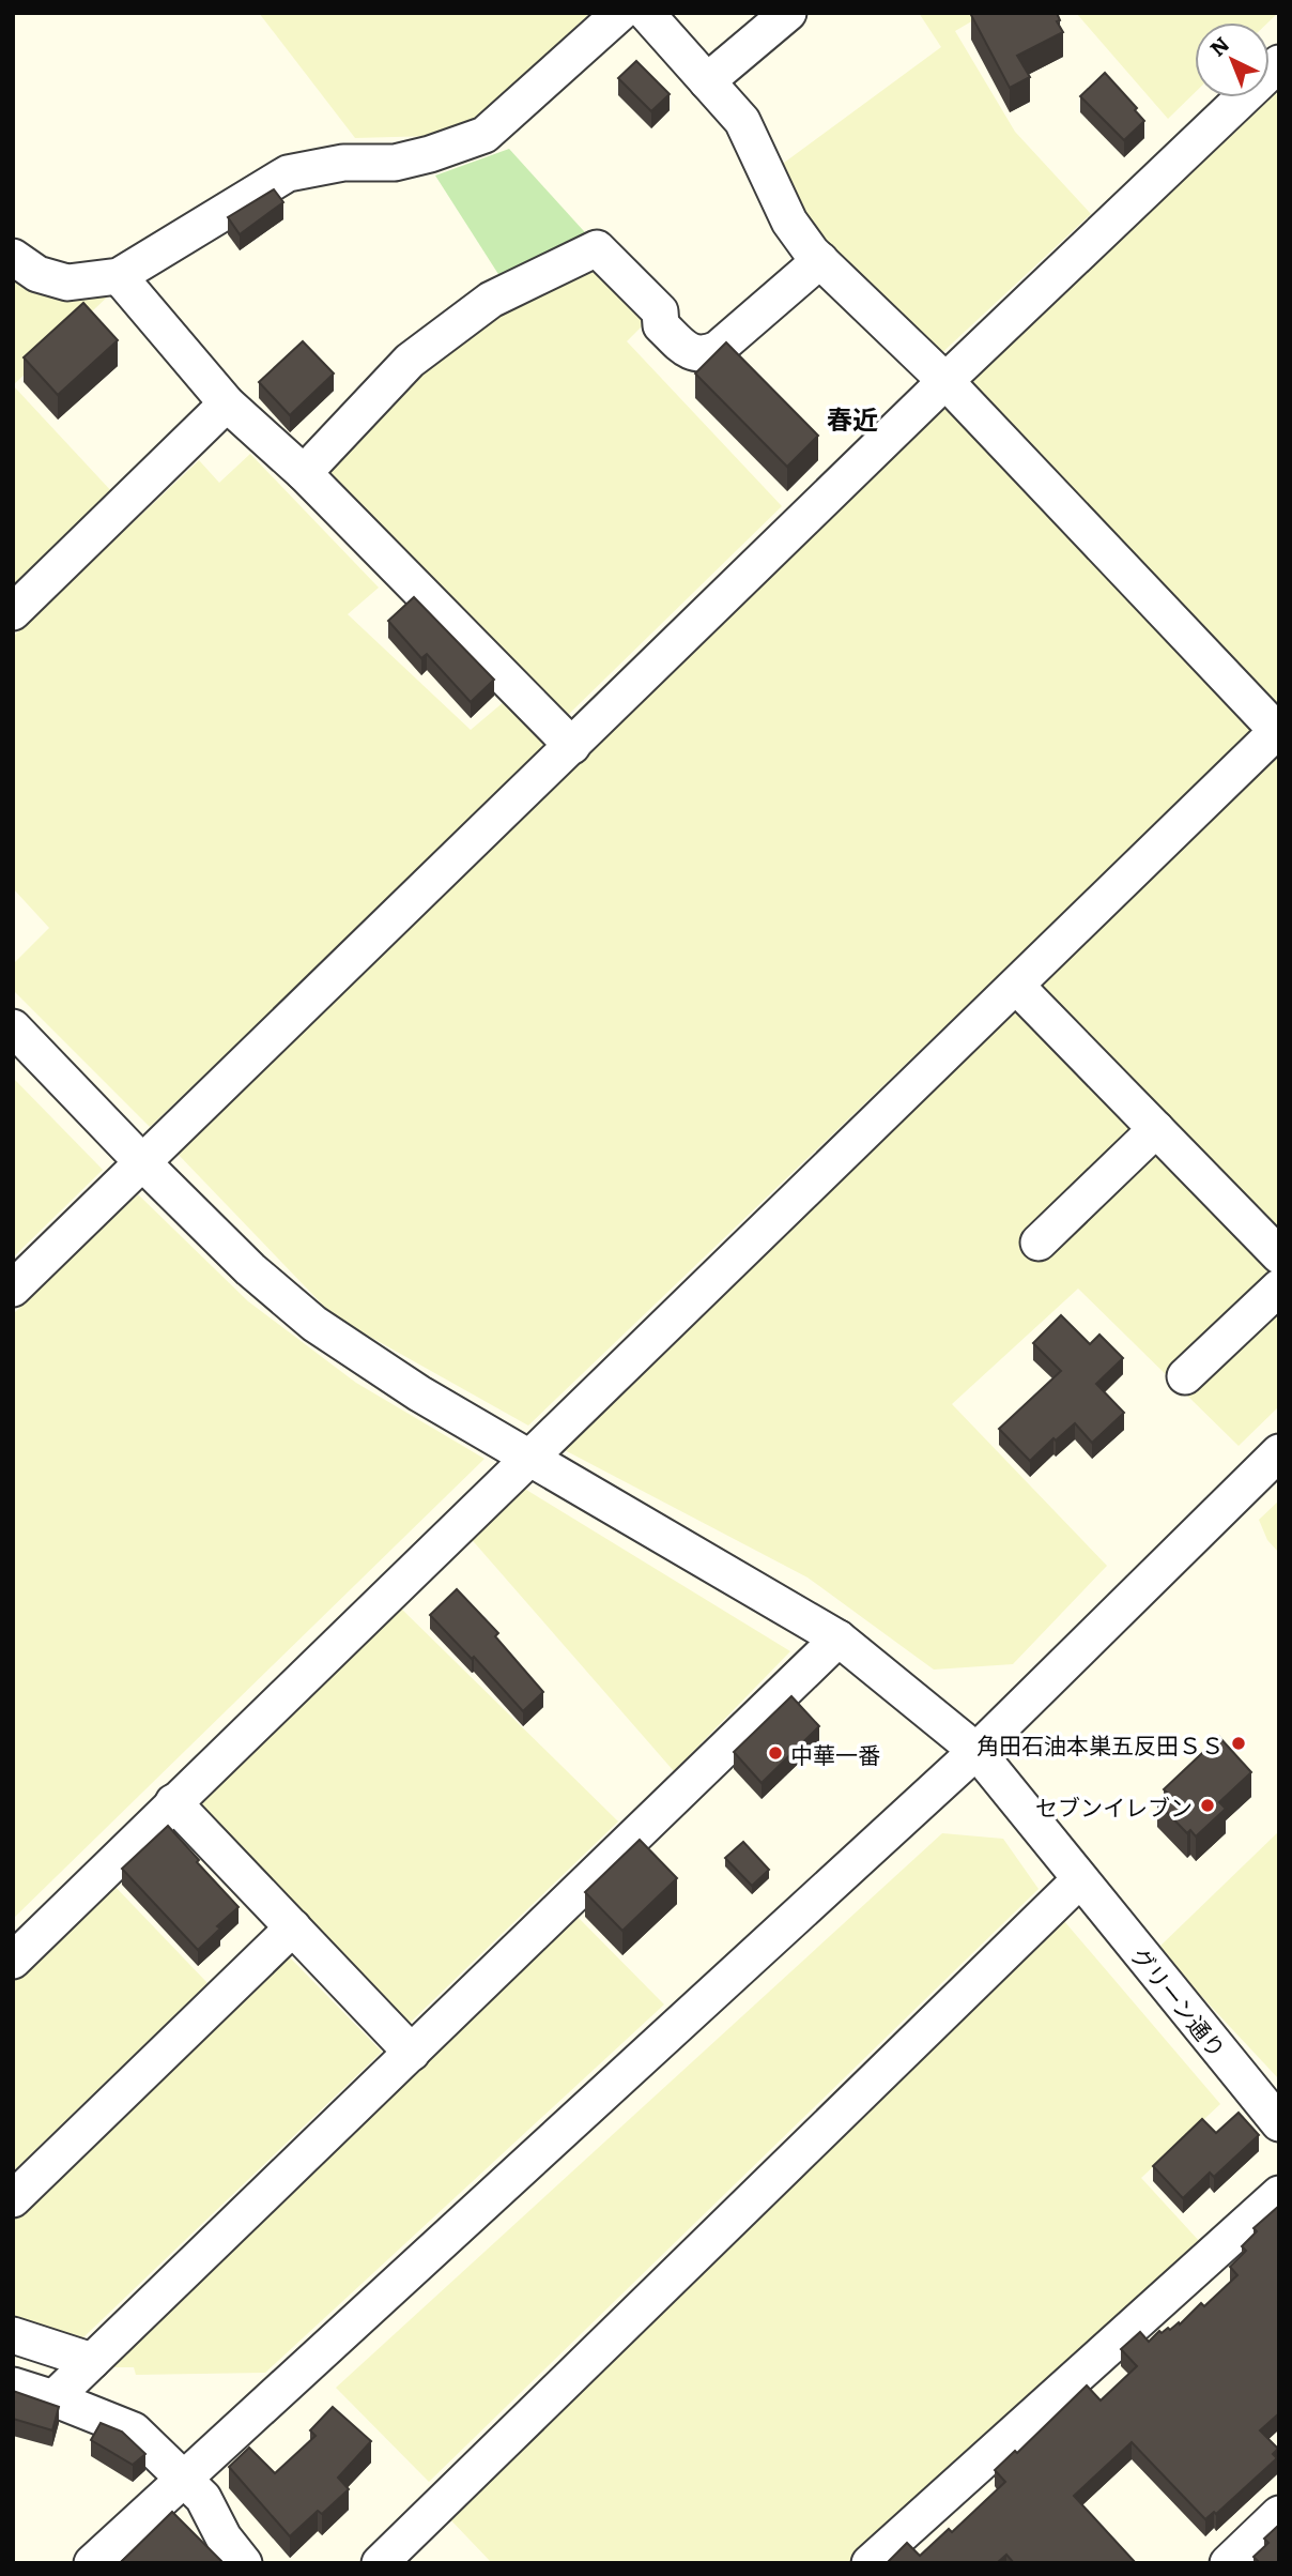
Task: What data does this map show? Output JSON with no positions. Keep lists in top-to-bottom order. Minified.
{"streets":{"street":["グリーン通り"]},"districts":["春近"],"places":["角田石油本巣五反田ＳＳ","中華一番","セブンイレブン"],"north":"top left"}
